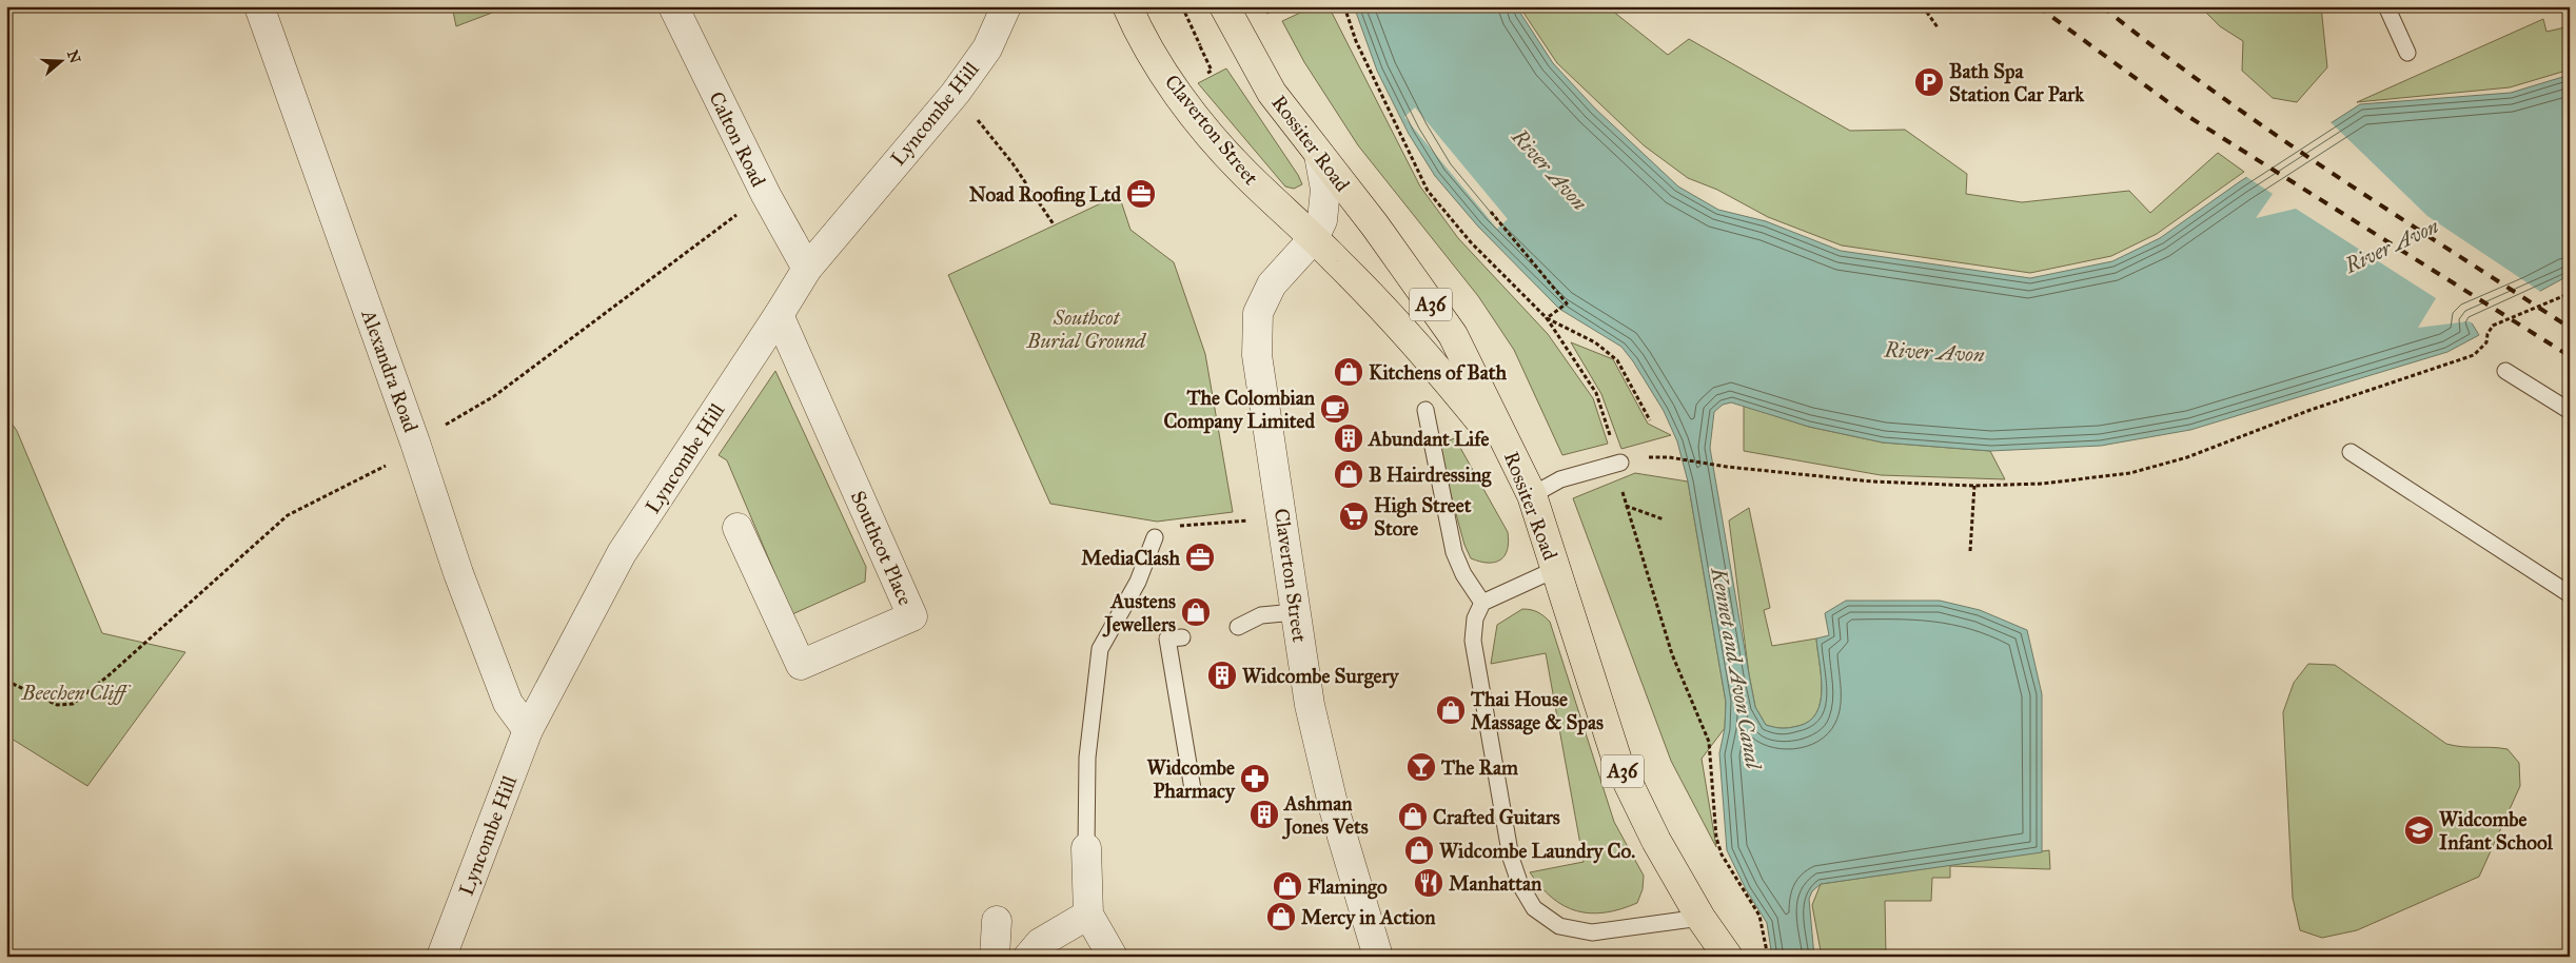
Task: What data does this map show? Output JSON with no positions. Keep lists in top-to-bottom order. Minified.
{"streets":{"highway":["Claverton Street","Rossiter Road","A36"],"street":["Lyncombe Hill","Calton Road","Alexandra Road","Southcot Place"]},"crossings":[["Lyncombe Hill","Calton Road"],["Lyncombe Hill","Alexandra Road"],["Lyncombe Hill","Southcot Place"],["Claverton Street","Rossiter Road"],["Claverton Street","A36"],["Rossiter Road","A36"]],"water":["River Avon","Kennet and Avon Canal"],"parks":["Southcot Burial Ground","Beechen Cliff"],"places":{"parking":["Bath Spa Station Car Park"],"office":["Noad Roofing Ltd","MediaClash"],"shop":["Kitchens of Bath","B Hairdressing","Austens Jewellers","Thai House Massage & Spas","Crafted Guitars","Widcombe Laundry Co.","Flamingo","Mercy in Action"],"cafe":["The Colombian Company Limited"],"building":["Abundant Life","Widcombe Surgery","Ashman Jones Vets"],"supermarket":["High Street Store"],"bar":["The Ram"],"pharmacy":["Widcombe Pharmacy"],"school or university":["Widcombe Infant School"],"restaurant":["Manhattan"]},"north":"right"}
